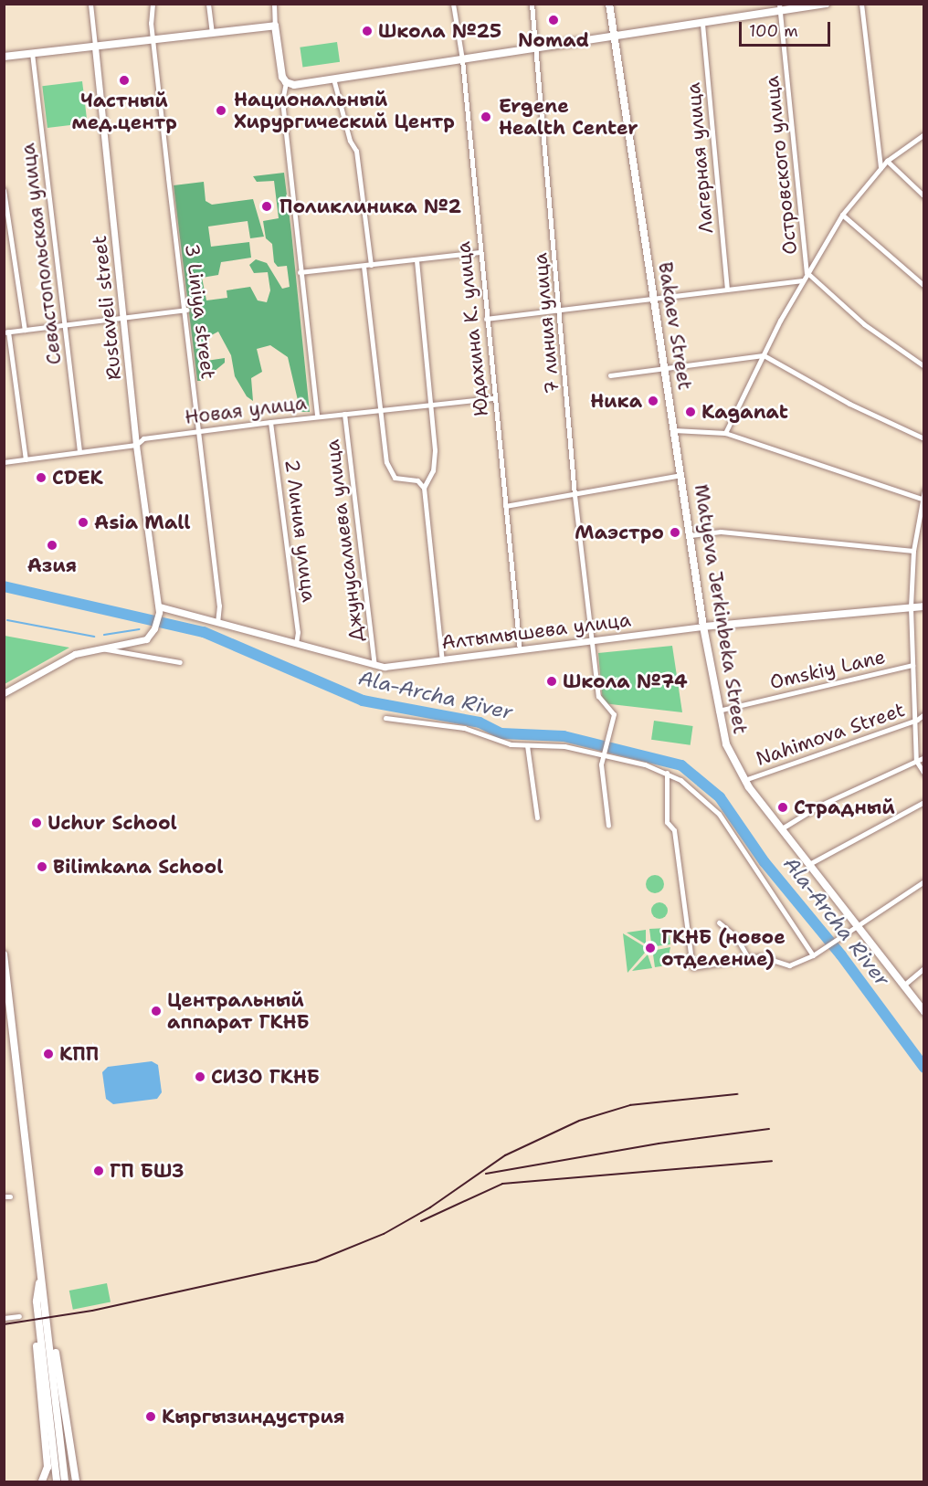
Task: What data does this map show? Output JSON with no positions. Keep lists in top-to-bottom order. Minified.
{"streets":{"main road":["Bakaev Street","Matyeva Jerkinbeka Street","Алтымышева улица"],"street":["Лагерная улица","Островского улица","Севастопольская улица","Rustaveli street","3 Liniya street","7 линия улица","Юдахина К. улица","Новая улица","2 Линия улица","Джунусалиева улица","Omskiy Lane","Nahimova Street"]},"crossings":[["Севастопольская улица","Новая улица"],["Rustaveli street","Новая улица"],["Rustaveli street","Алтымышева улица"],["3 Liniya street","Новая улица"],["3 Liniya street","Алтымышева улица"],["7 линия улица","Алтымышева улица"],["Bakaev Street","Matyeva Jerkinbeka Street"],["Юдахина К. улица","Новая улица"],["Юдахина К. улица","Алтымышева улица"],["Новая улица","2 Линия улица"],["Новая улица","Джунусалиева улица"],["2 Линия улица","Алтымышева улица"],["Джунусалиева улица","Алтымышева улица"],["Matyeva Jerkinbeka Street","Алтымышева улица"],["Matyeva Jerkinbeka Street","Omskiy Lane"],["Matyeva Jerkinbeka Street","Nahimova Street"]],"water":["Ala-Archa River"],"places":["Nomad","Школа №25","Частный мед.центр","Национальный Хирургический Центр","Ergene Health Center","Поликлиника №2","Ника","Kaganat","CDEK","Asia Mall","Маэстро","Азия","Школа №74","Страдный","Uchur School","Bilimkana School","ГКНБ (новое отделение)","Центральный аппарат ГКНБ","КПП","СИЗО ГКНБ","ГП БШЗ","Кыргызиндустрия"],"scale_bar":"100 m"}
